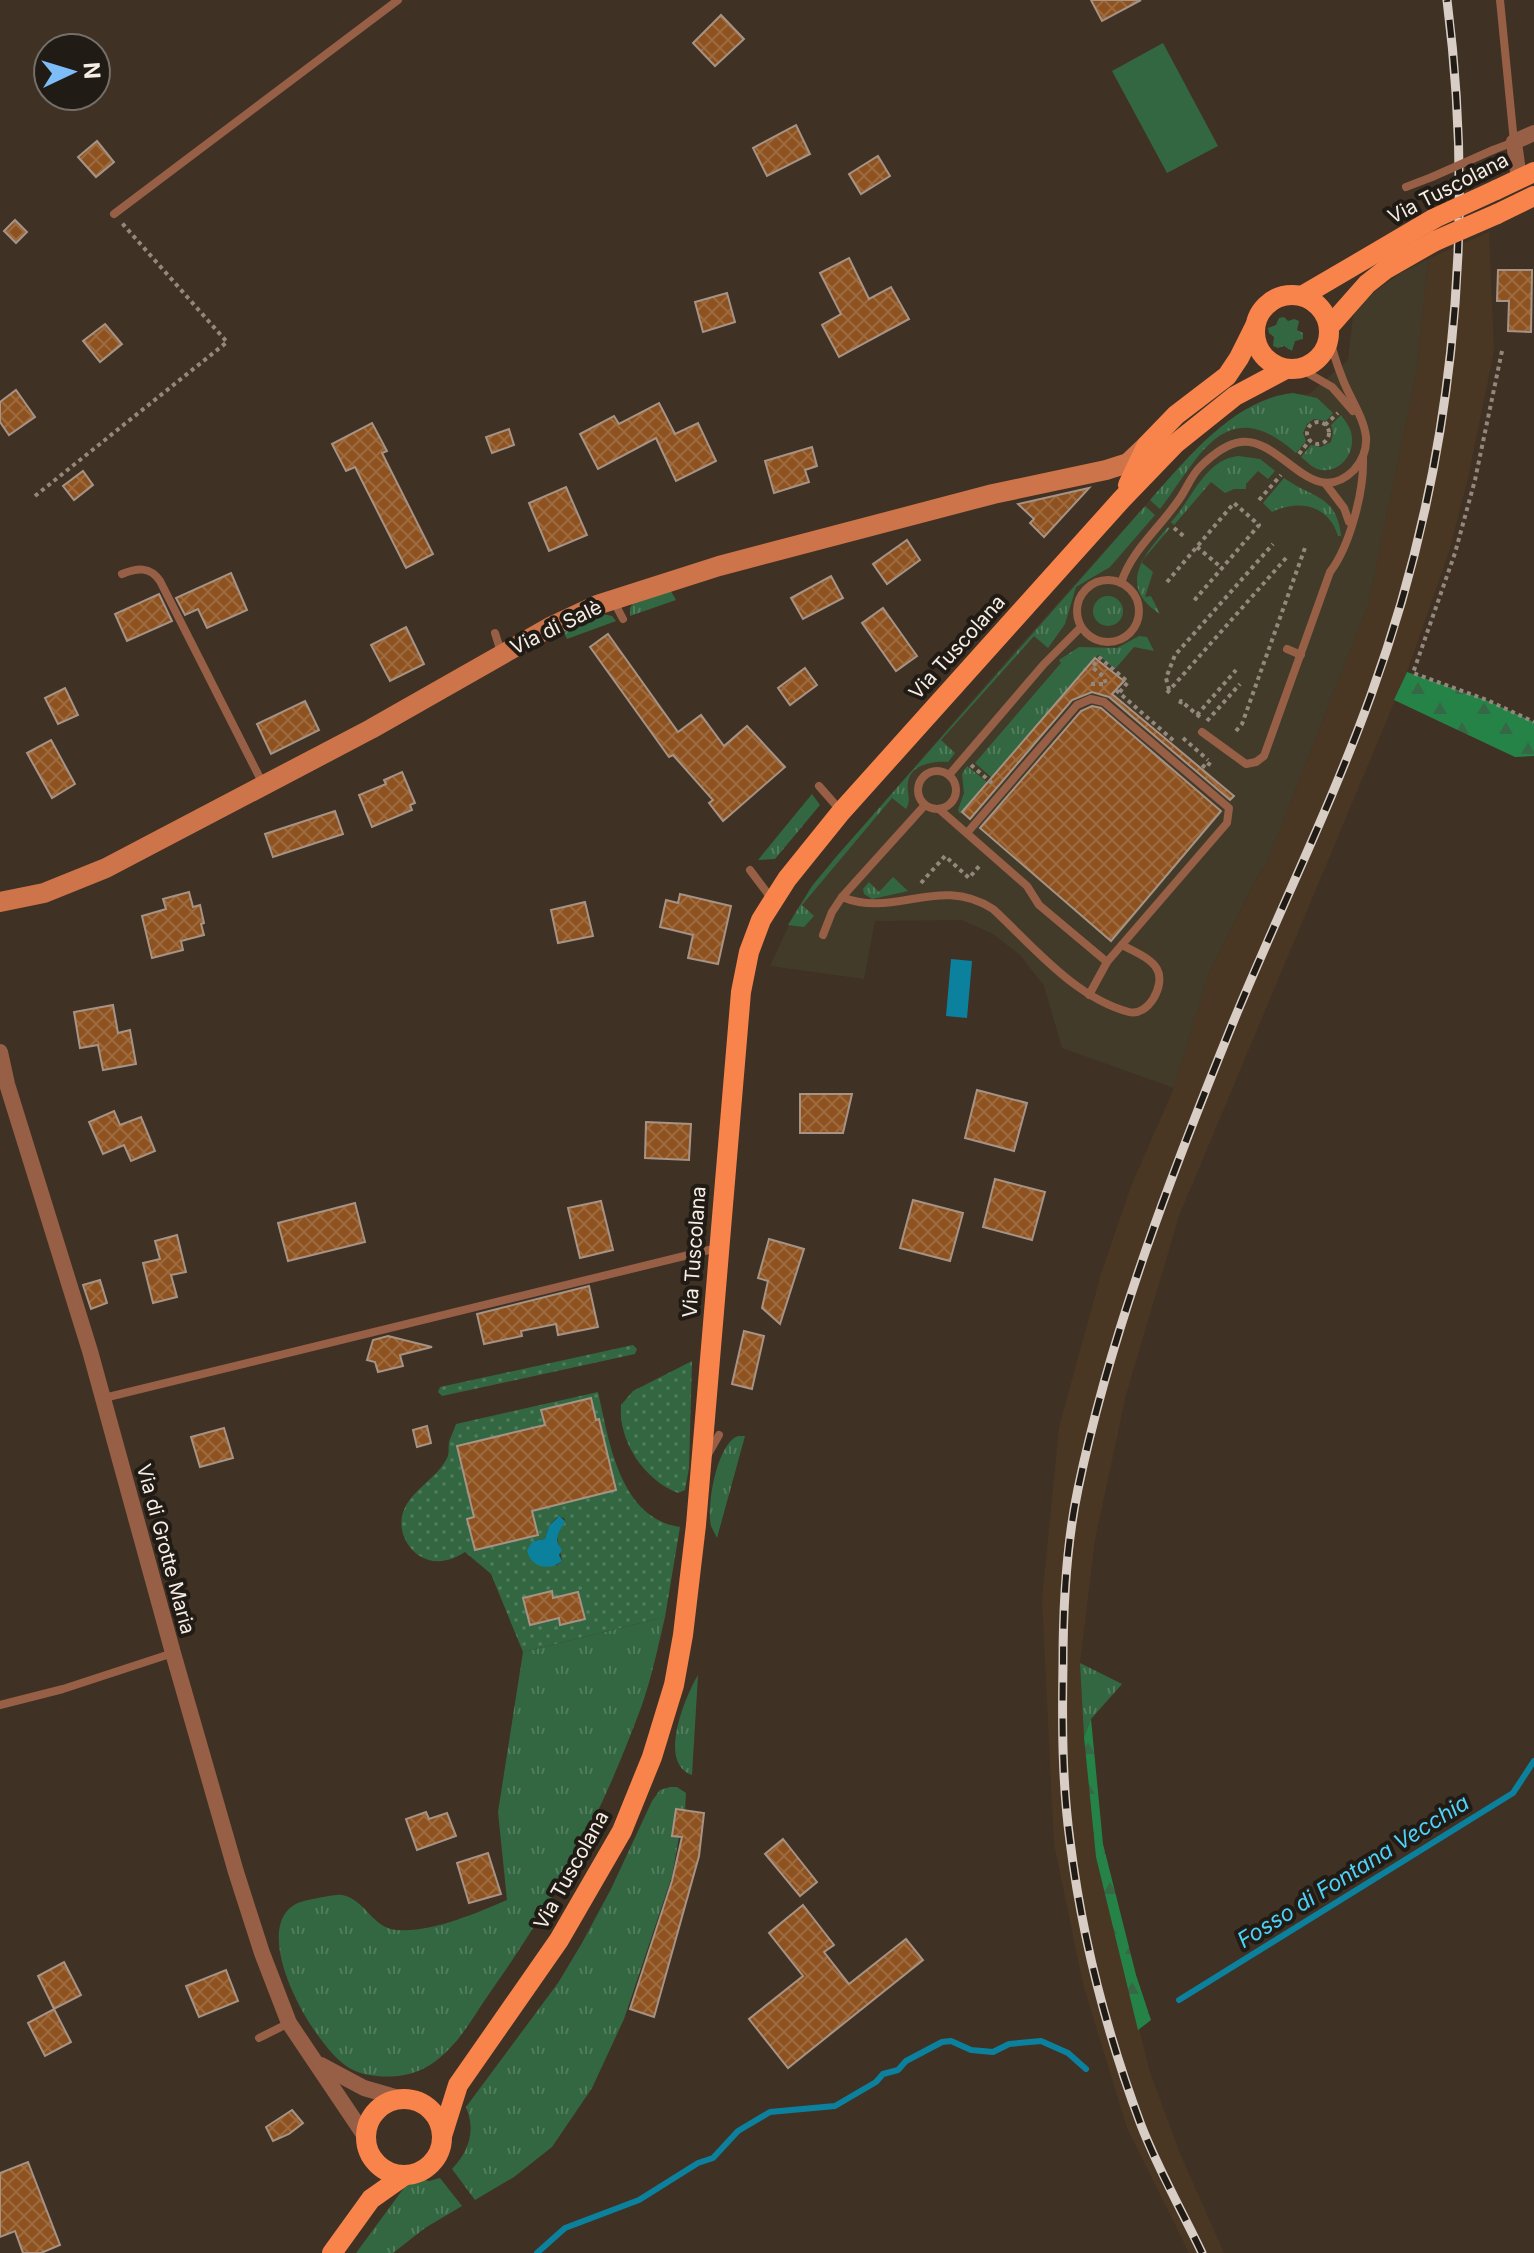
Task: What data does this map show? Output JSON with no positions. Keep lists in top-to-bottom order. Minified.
{"streets":{"main road":["Via Tuscolana","Via di Salè"],"street":["Via di Grotte Maria"]},"crossings":[["Via Tuscolana","Via di Salè"],["Via Tuscolana","Via di Grotte Maria"]],"water":["Fosso di Fontana Vecchia"],"north":"right"}
